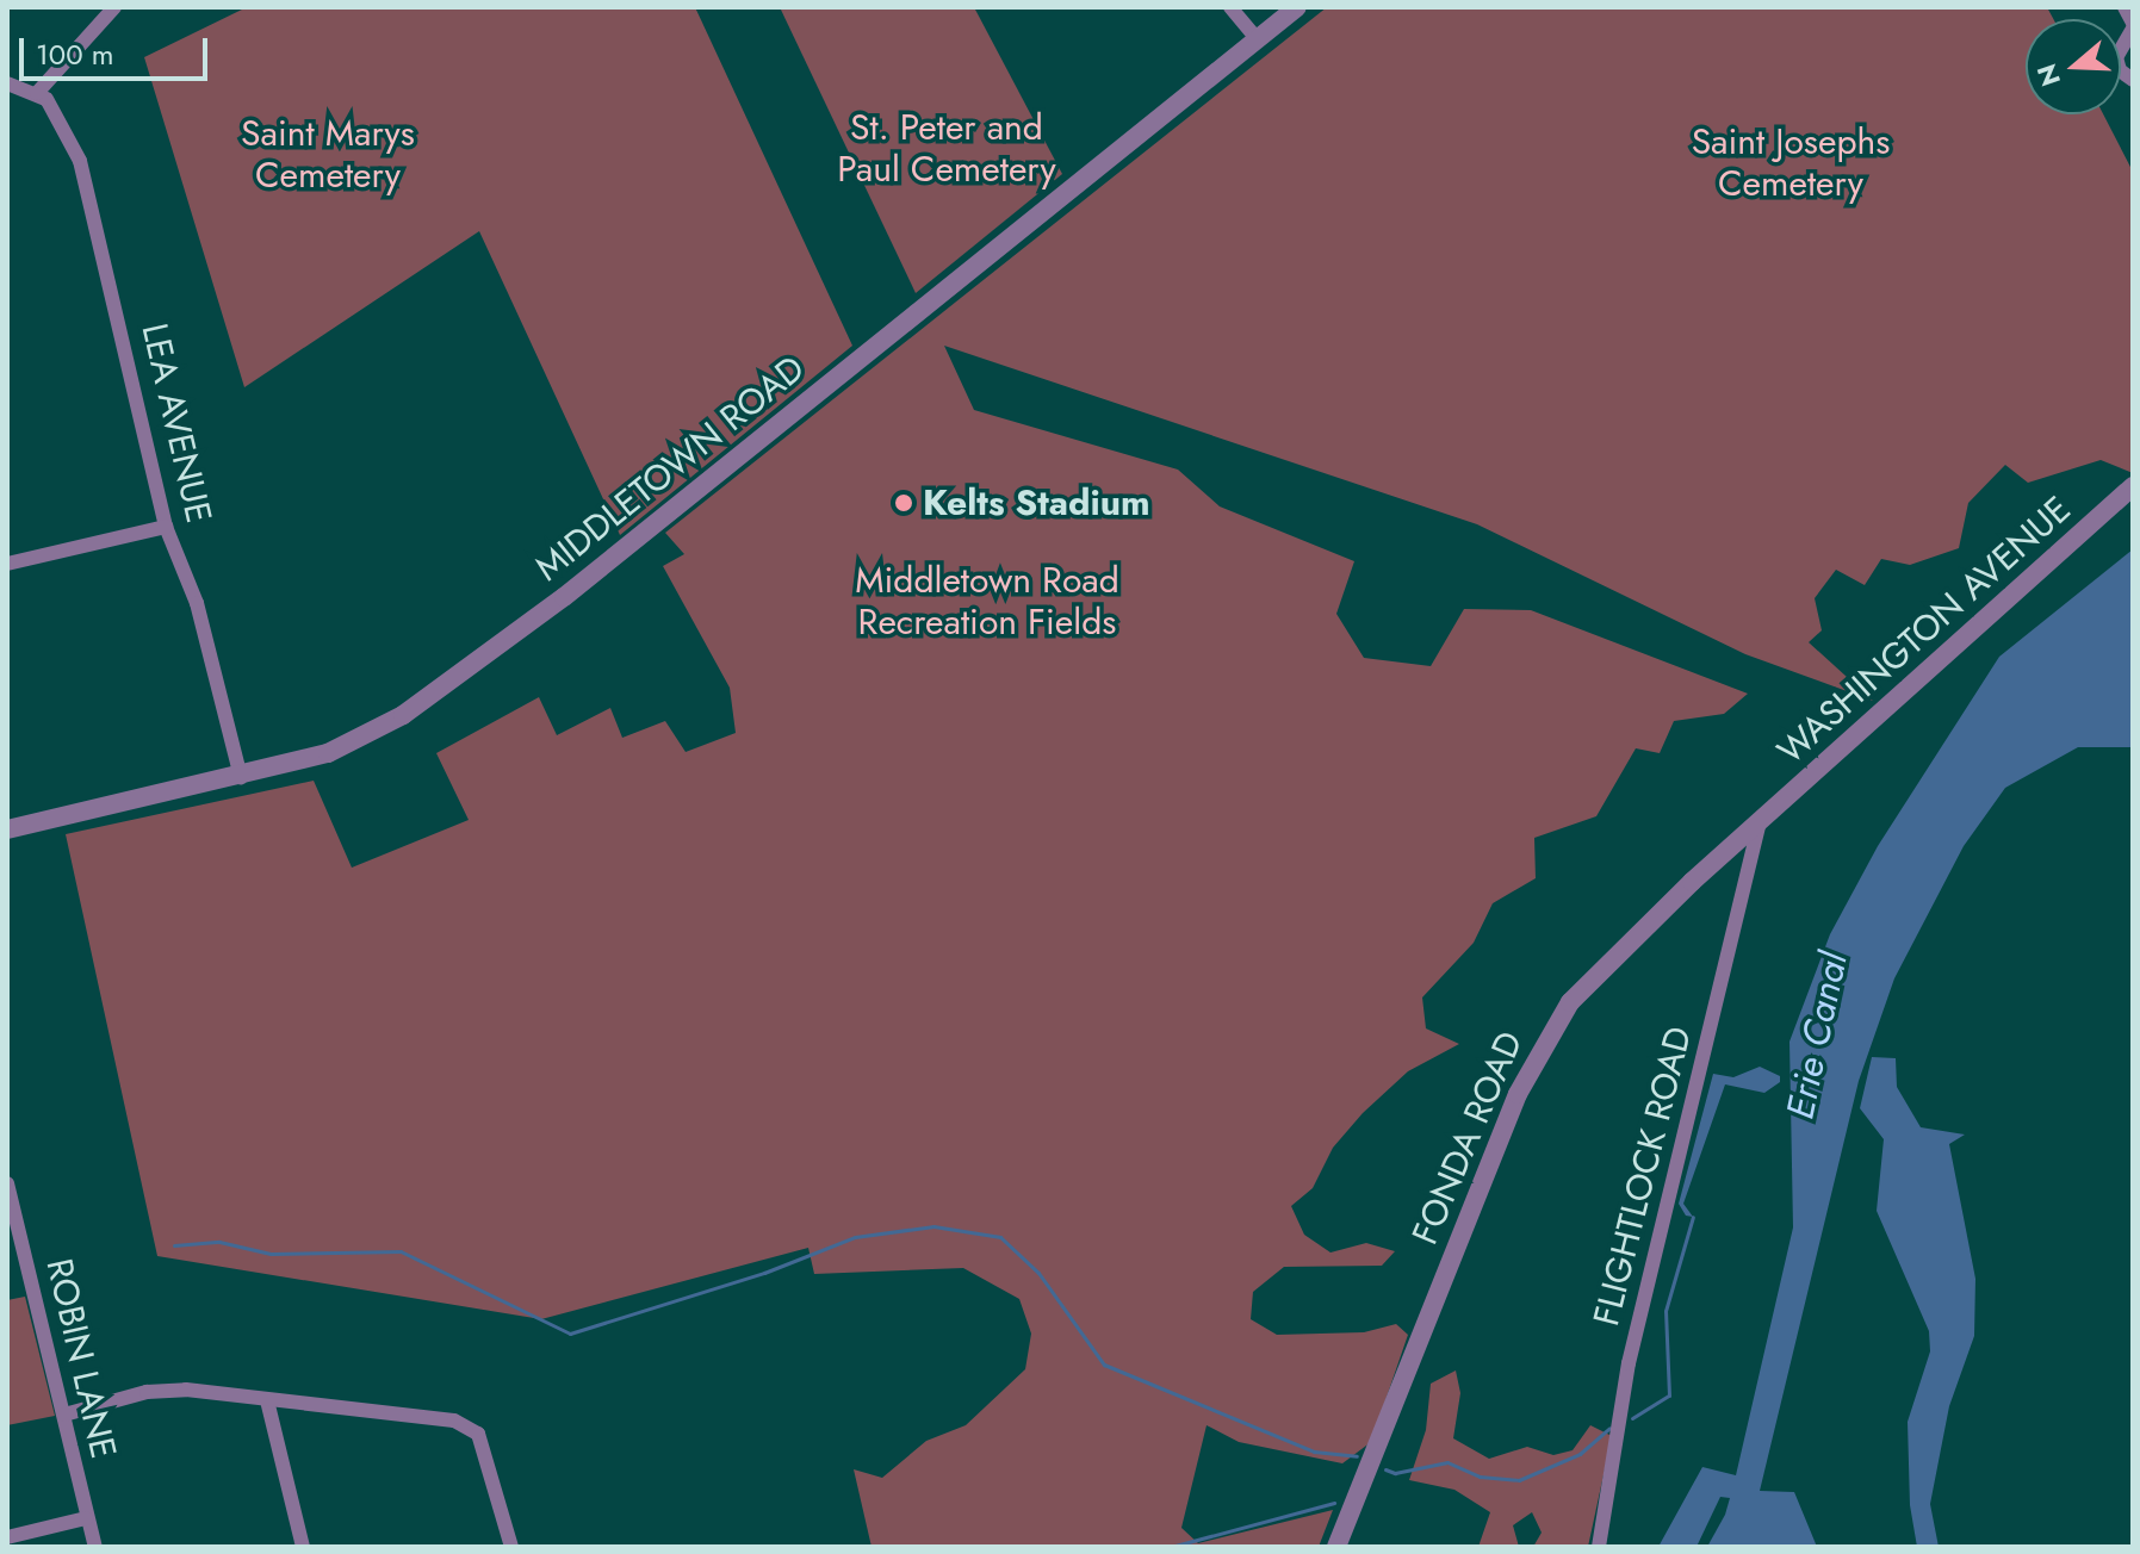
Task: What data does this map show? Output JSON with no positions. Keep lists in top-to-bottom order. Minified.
{"streets":{"street":["LEA AVENUE","MIDDLETOWN ROAD","WASHINGTON AVENUE","FONDA ROAD","FLIGHTLOCK ROAD","ROBIN LANE"]},"crossings":[["LEA AVENUE","MIDDLETOWN ROAD"],["WASHINGTON AVENUE","FONDA ROAD"],["WASHINGTON AVENUE","FLIGHTLOCK ROAD"],["FONDA ROAD","FLIGHTLOCK ROAD"]],"water":["Erie Canal"],"parks":["St. Peter and Paul Cemetery","Saint Marys Cemetery","Saint Josephs Cemetery","Middletown Road Recreation Fields"],"places":["Kelts Stadium"],"scale_bar":"100 m","north":"left"}
